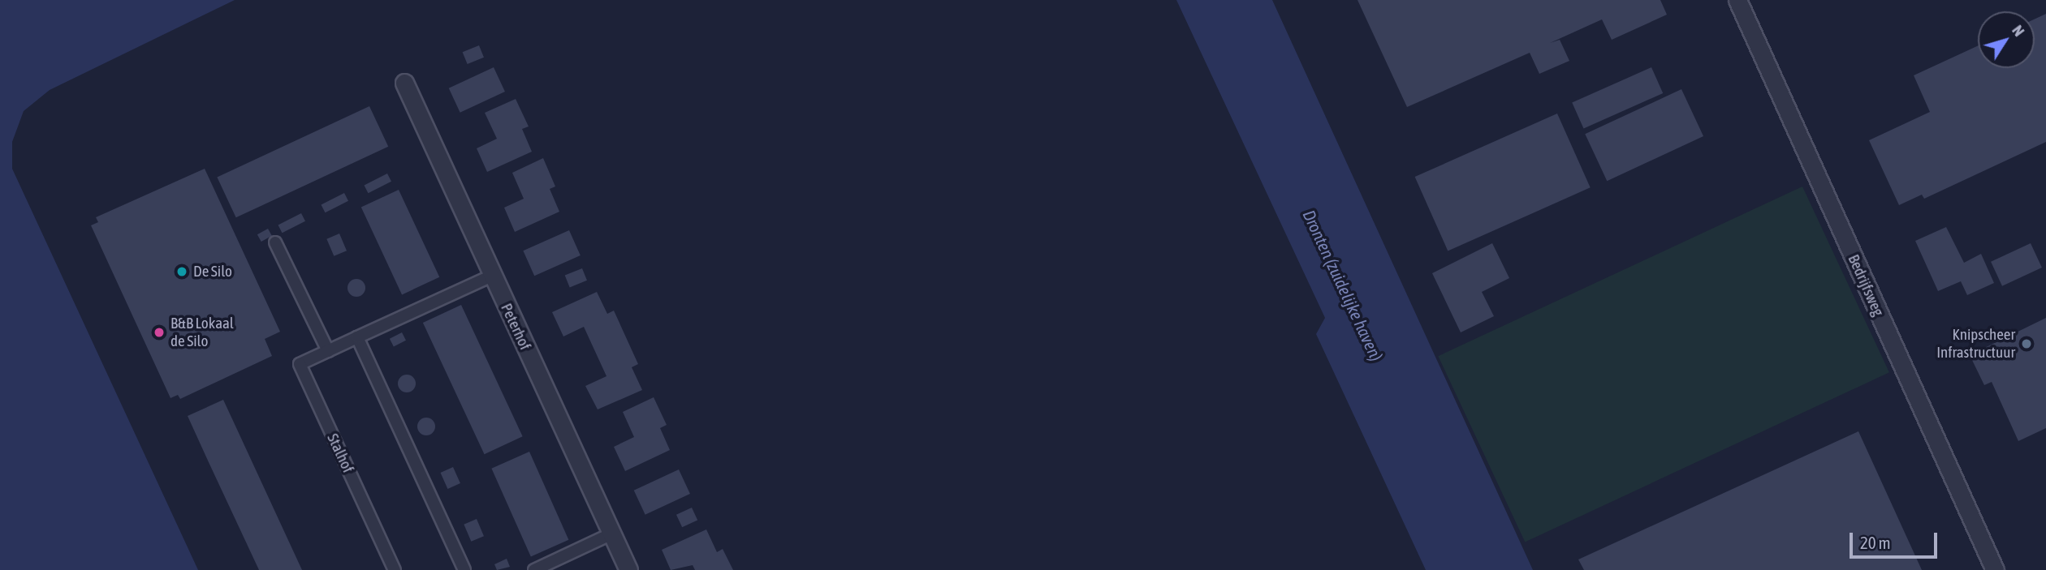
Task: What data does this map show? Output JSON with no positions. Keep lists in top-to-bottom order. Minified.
{"streets":{"street":["Bedrijfsweg","Peterhof"],"lane":["Stalhof"]},"crossings":[["Peterhof","Stalhof"]],"water":["Dronten (zuidelijke haven)"],"places":["De Silo","B&B Lokaal de Silo","Knipscheer Infrastructuur"],"scale_bar":"20 m","north":"top right"}
